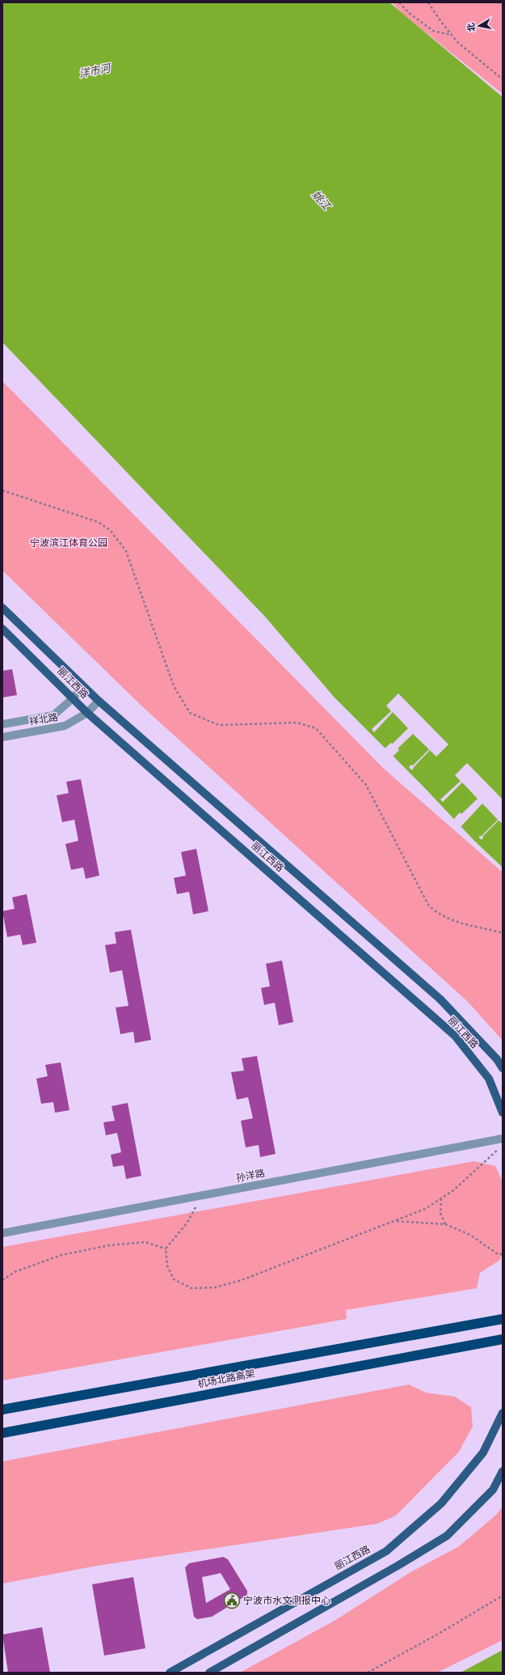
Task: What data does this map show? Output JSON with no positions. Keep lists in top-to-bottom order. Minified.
{"streets":{"highway":["机场北路高架"],"main road":["丽江西路"],"street":["祥北路","孙洋路"]},"crossings":[["丽江西路","祥北路"]],"water":["洋市河","姚江"],"parks":["宁波滨江体育公园"],"places":{"public building":["宁波市水文测报中心"]},"north":"left"}
